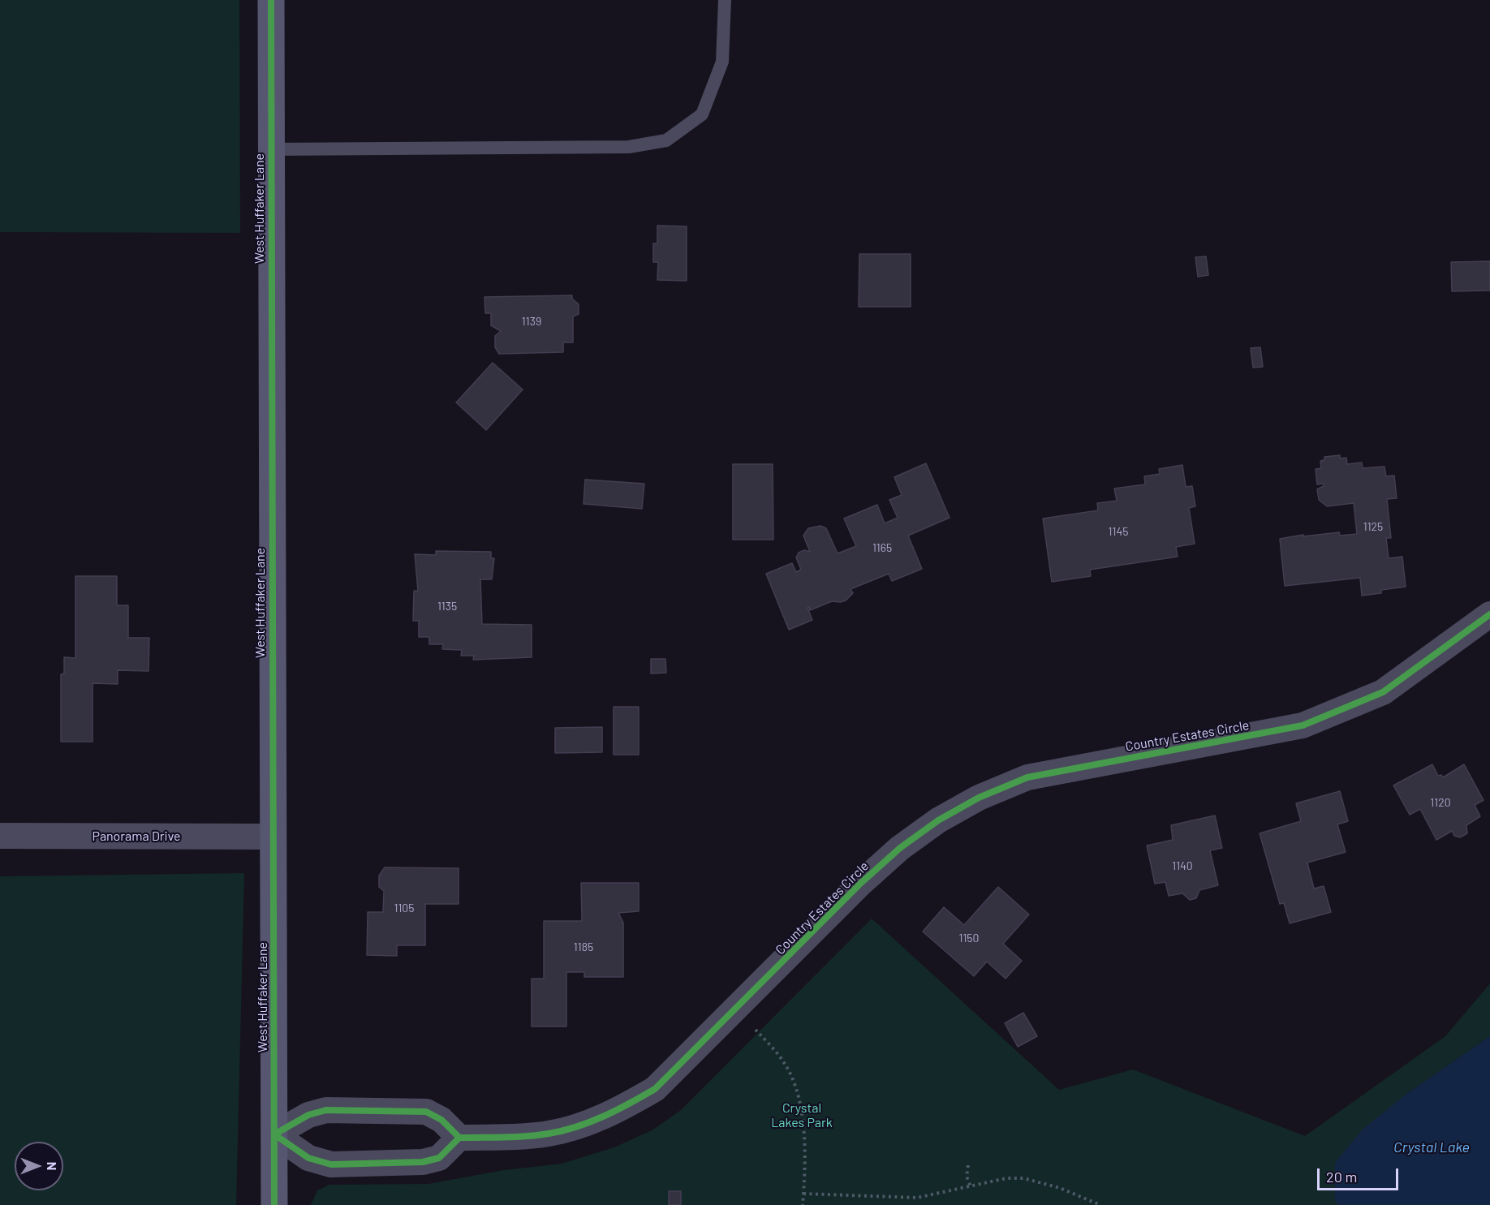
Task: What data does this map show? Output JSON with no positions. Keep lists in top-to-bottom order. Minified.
{"streets":{"street":["West Huffaker Lane","Country Estates Circle","Panorama Drive"]},"crossings":[["West Huffaker Lane","Panorama Drive"]],"water":["Crystal Lake"],"parks":["Crystal Lakes Park"],"house_numbers":["1139","1125","1145","1165","1135","1120","1140","1105","1150","1185"],"scale_bar":"20 m","north":"right"}
